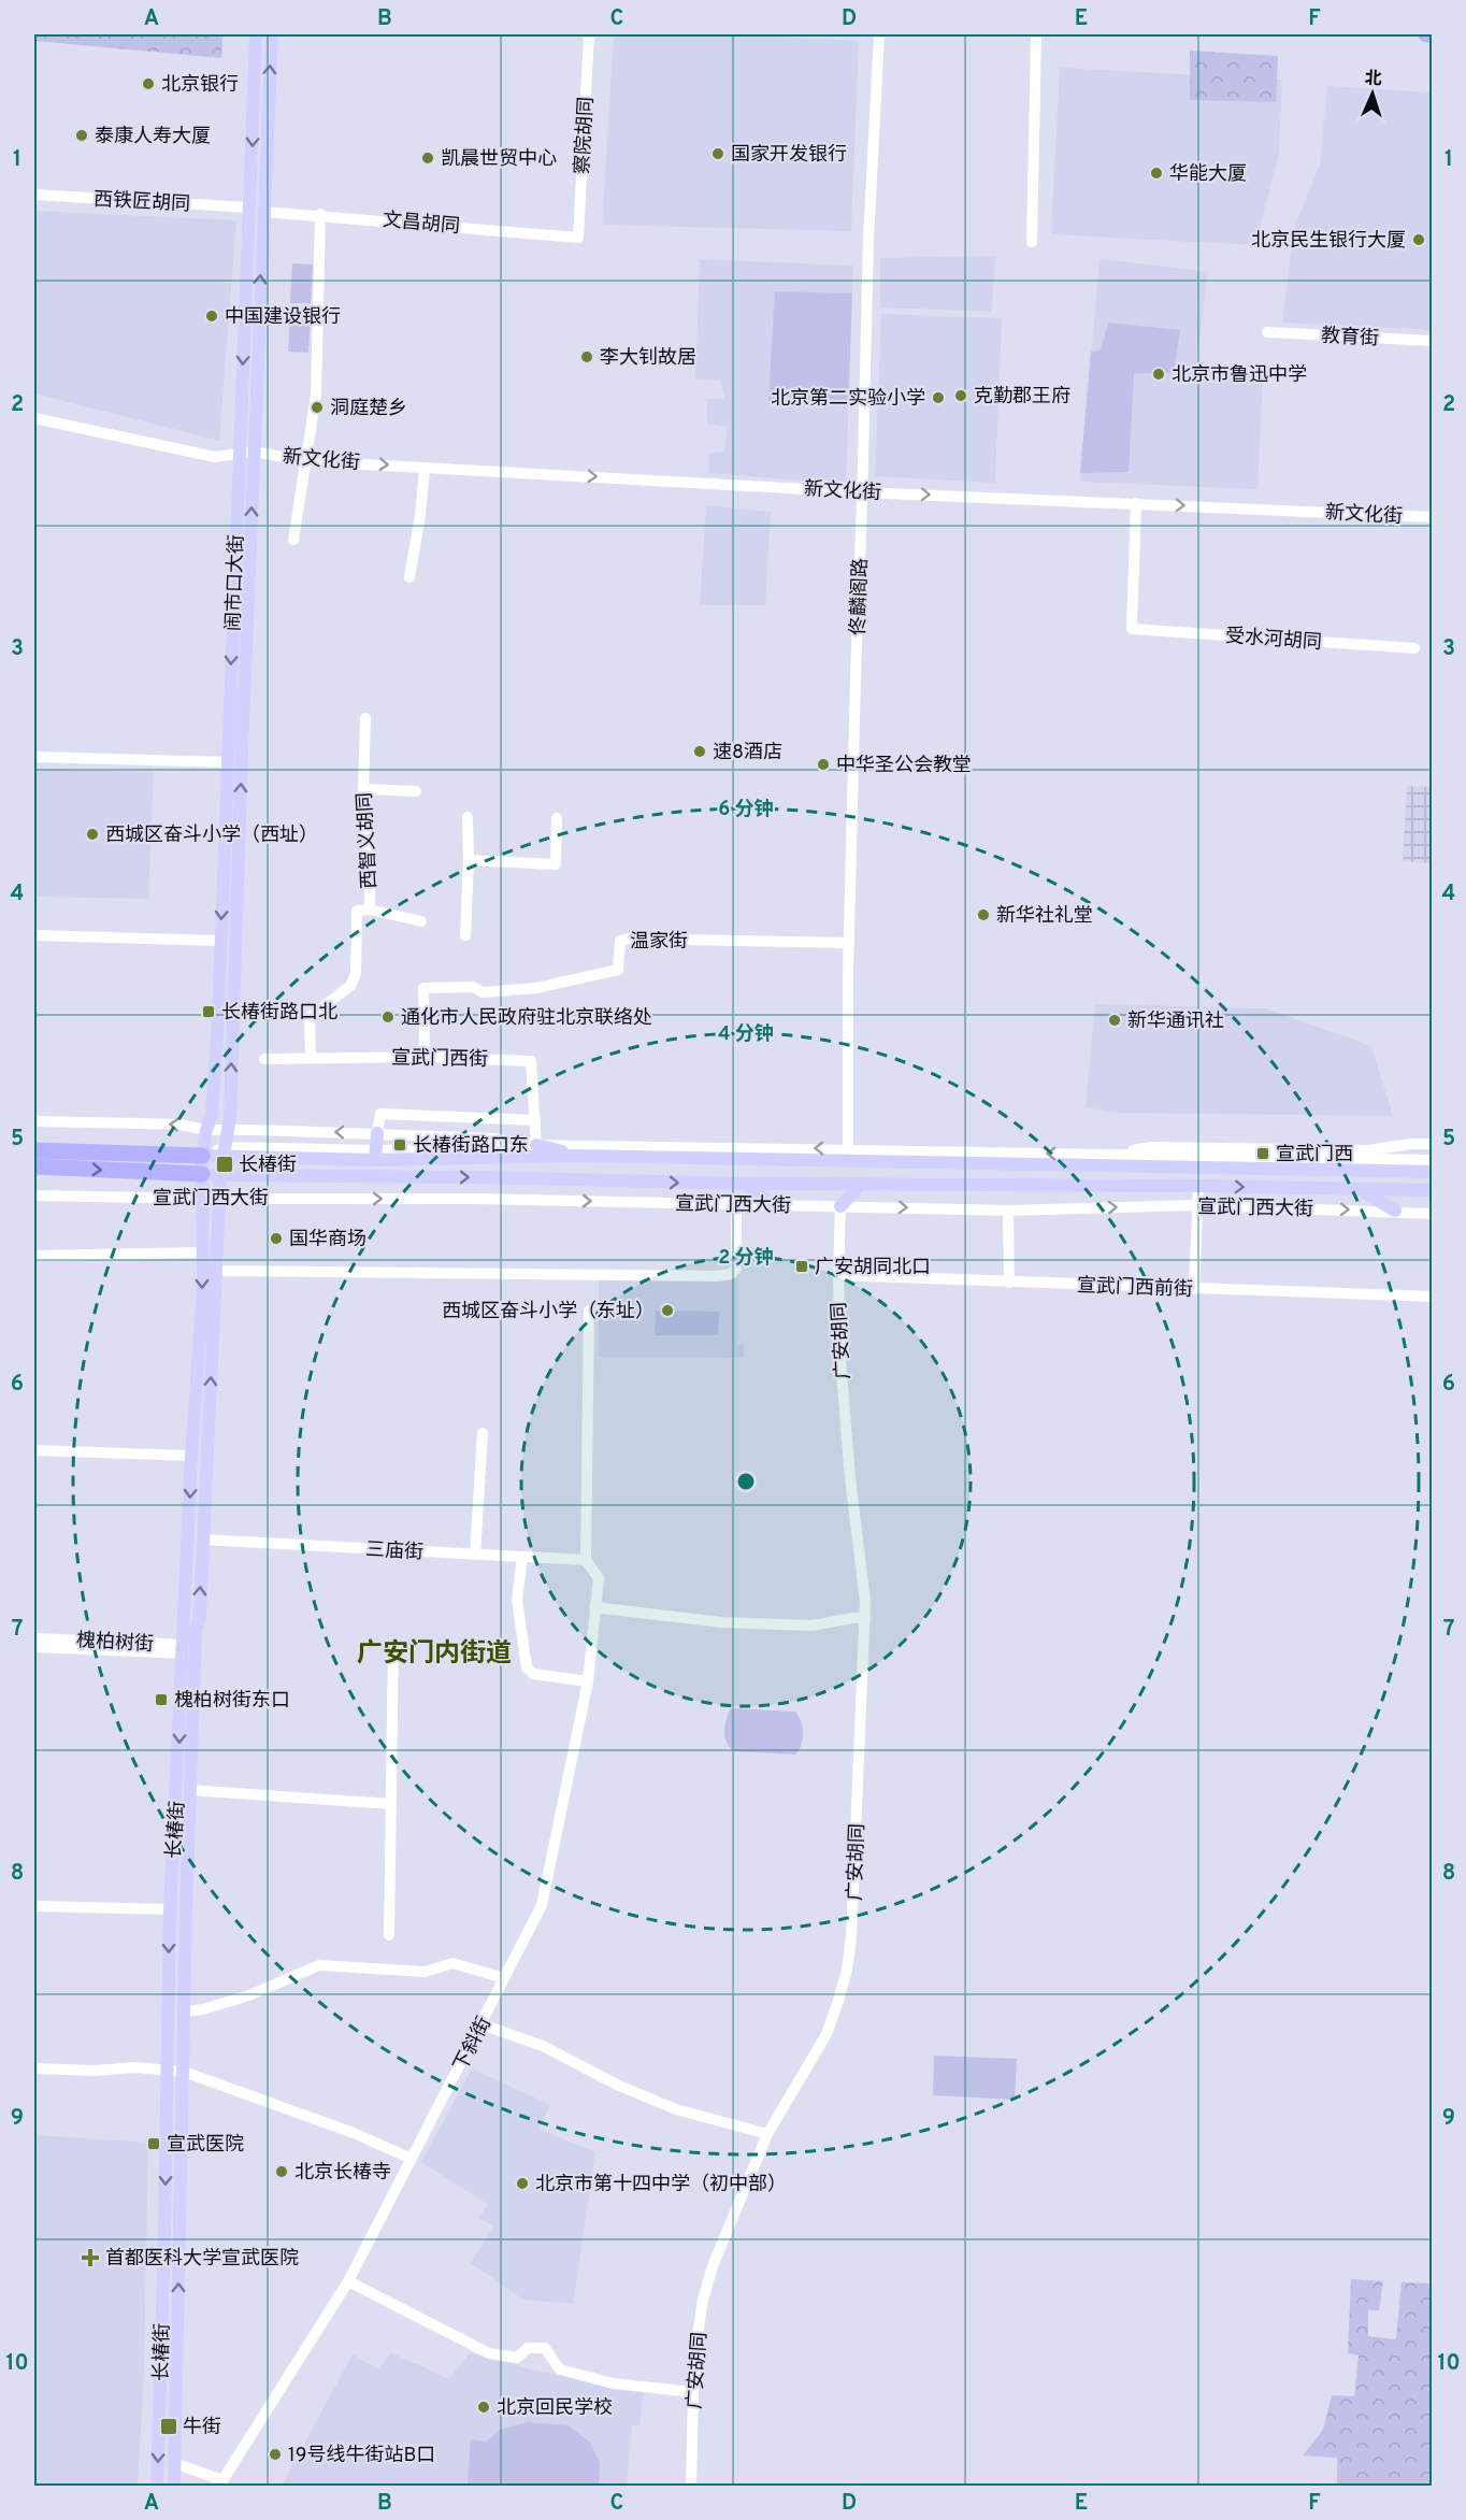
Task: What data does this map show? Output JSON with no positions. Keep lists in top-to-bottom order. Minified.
{"streets":{"highway":["宣武门西大街"],"main road":["闹市口大街","长椿街"],"street":["察院胡同","西铁匠胡同","文昌胡同","教育街","新文化街","佟麟阁路","受水河胡同","西智义胡同","温家街","宣武门西街","宣武门西前街","广安胡同","三庙街","槐柏树街","下斜街"]},"crossings":[["察院胡同","文昌胡同"],["西铁匠胡同","闹市口大街"],["文昌胡同","闹市口大街"],["新文化街","闹市口大街"],["新文化街","佟麟阁路"],["新文化街","受水河胡同"],["闹市口大街","宣武门西大街"],["闹市口大街","长椿街"],["佟麟阁路","温家街"],["佟麟阁路","宣武门西大街"],["温家街","宣武门西街"],["宣武门西街","宣武门西大街"],["宣武门西大街","广安胡同"],["宣武门西大街","长椿街"],["宣武门西前街","广安胡同"],["三庙街","长椿街"],["三庙街","下斜街"],["槐柏树街","长椿街"]],"one_way":["新文化街"],"districts":["广安门内街道"],"places":{"other":["北京银行","泰康人寿大厦","国家开发银行","凯晨世贸中心","华能大厦","北京民生银行大厦","中国建设银行","李大钊故居","北京市鲁迅中学","克勤郡王府","北京第二实验小学","洞庭楚乡","速8酒店","中华圣公会教堂","西城区奋斗小学（西址）","新华社礼堂","通化市人民政府驻北京联络处","新华通讯社","国华商场","西城区奋斗小学（东址）","北京长椿寺","北京市第十四中学（初中部）","北京回民学校","19号线牛街站B口"],"transit":["长椿街路口北","长椿街路口东","宣武门西","长椿街","广安胡同北口","槐柏树街东口","宣武医院","牛街"],"health":["首都医科大学宣武医院"]},"north":"top","grid":{"columns":["A","B","C","D","E","F"],"rows":["1","2","3","4","5","6","7","8","9","10"]},"rings":["6 分钟","4 分钟","2 分钟"]}
